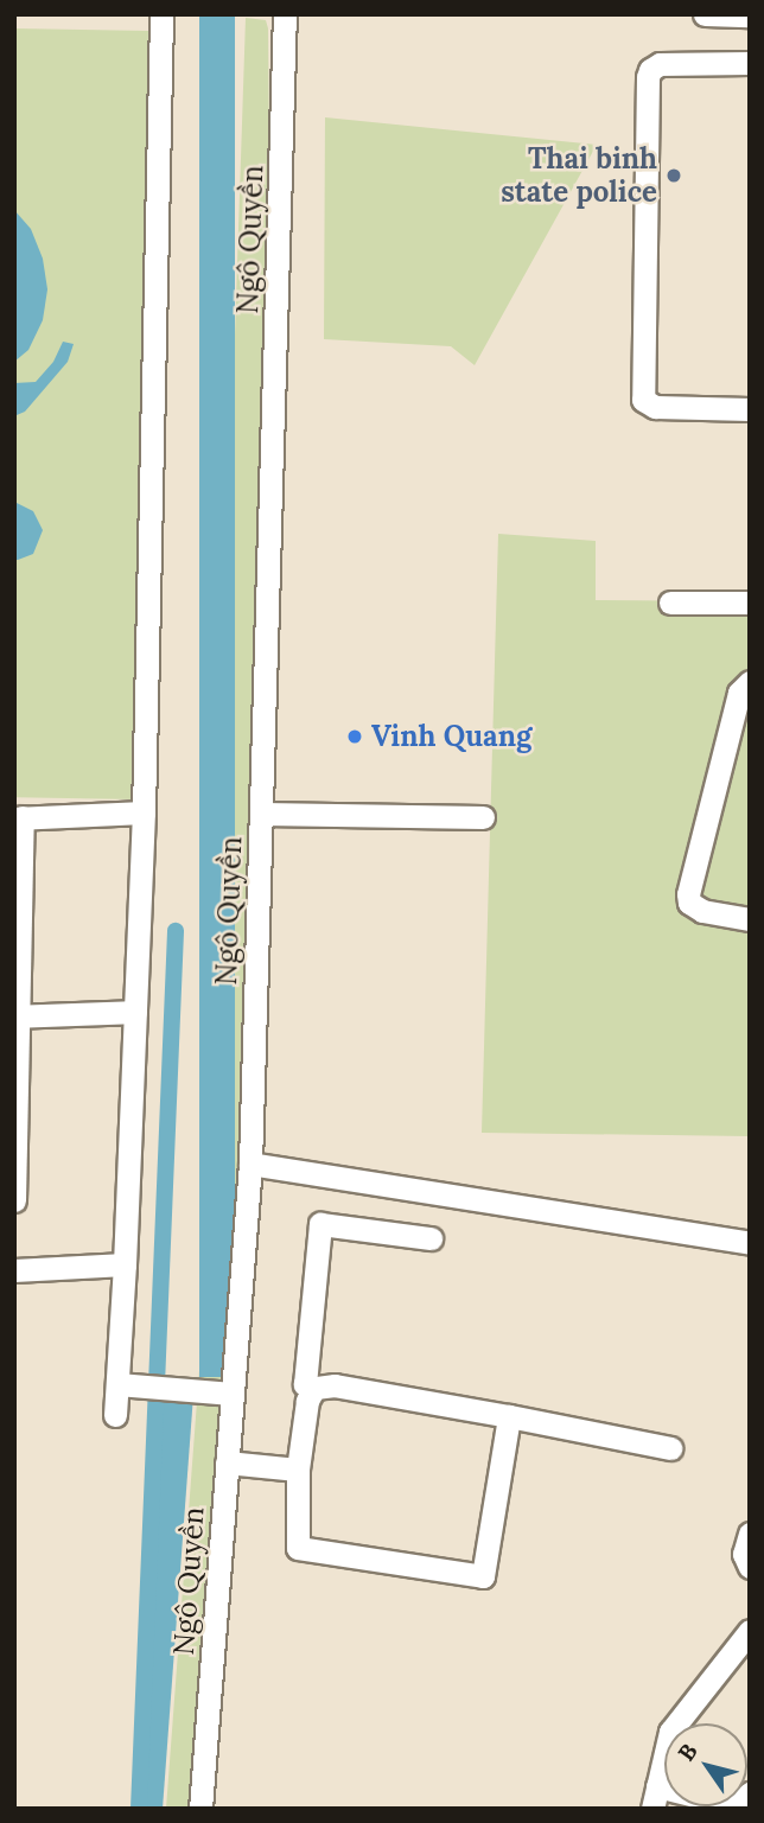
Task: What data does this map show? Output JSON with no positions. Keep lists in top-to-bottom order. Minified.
{"streets":{"street":["Ngô Quyền"]},"places":["Thai binh state police","Vinh Quang"],"north":"top left"}
